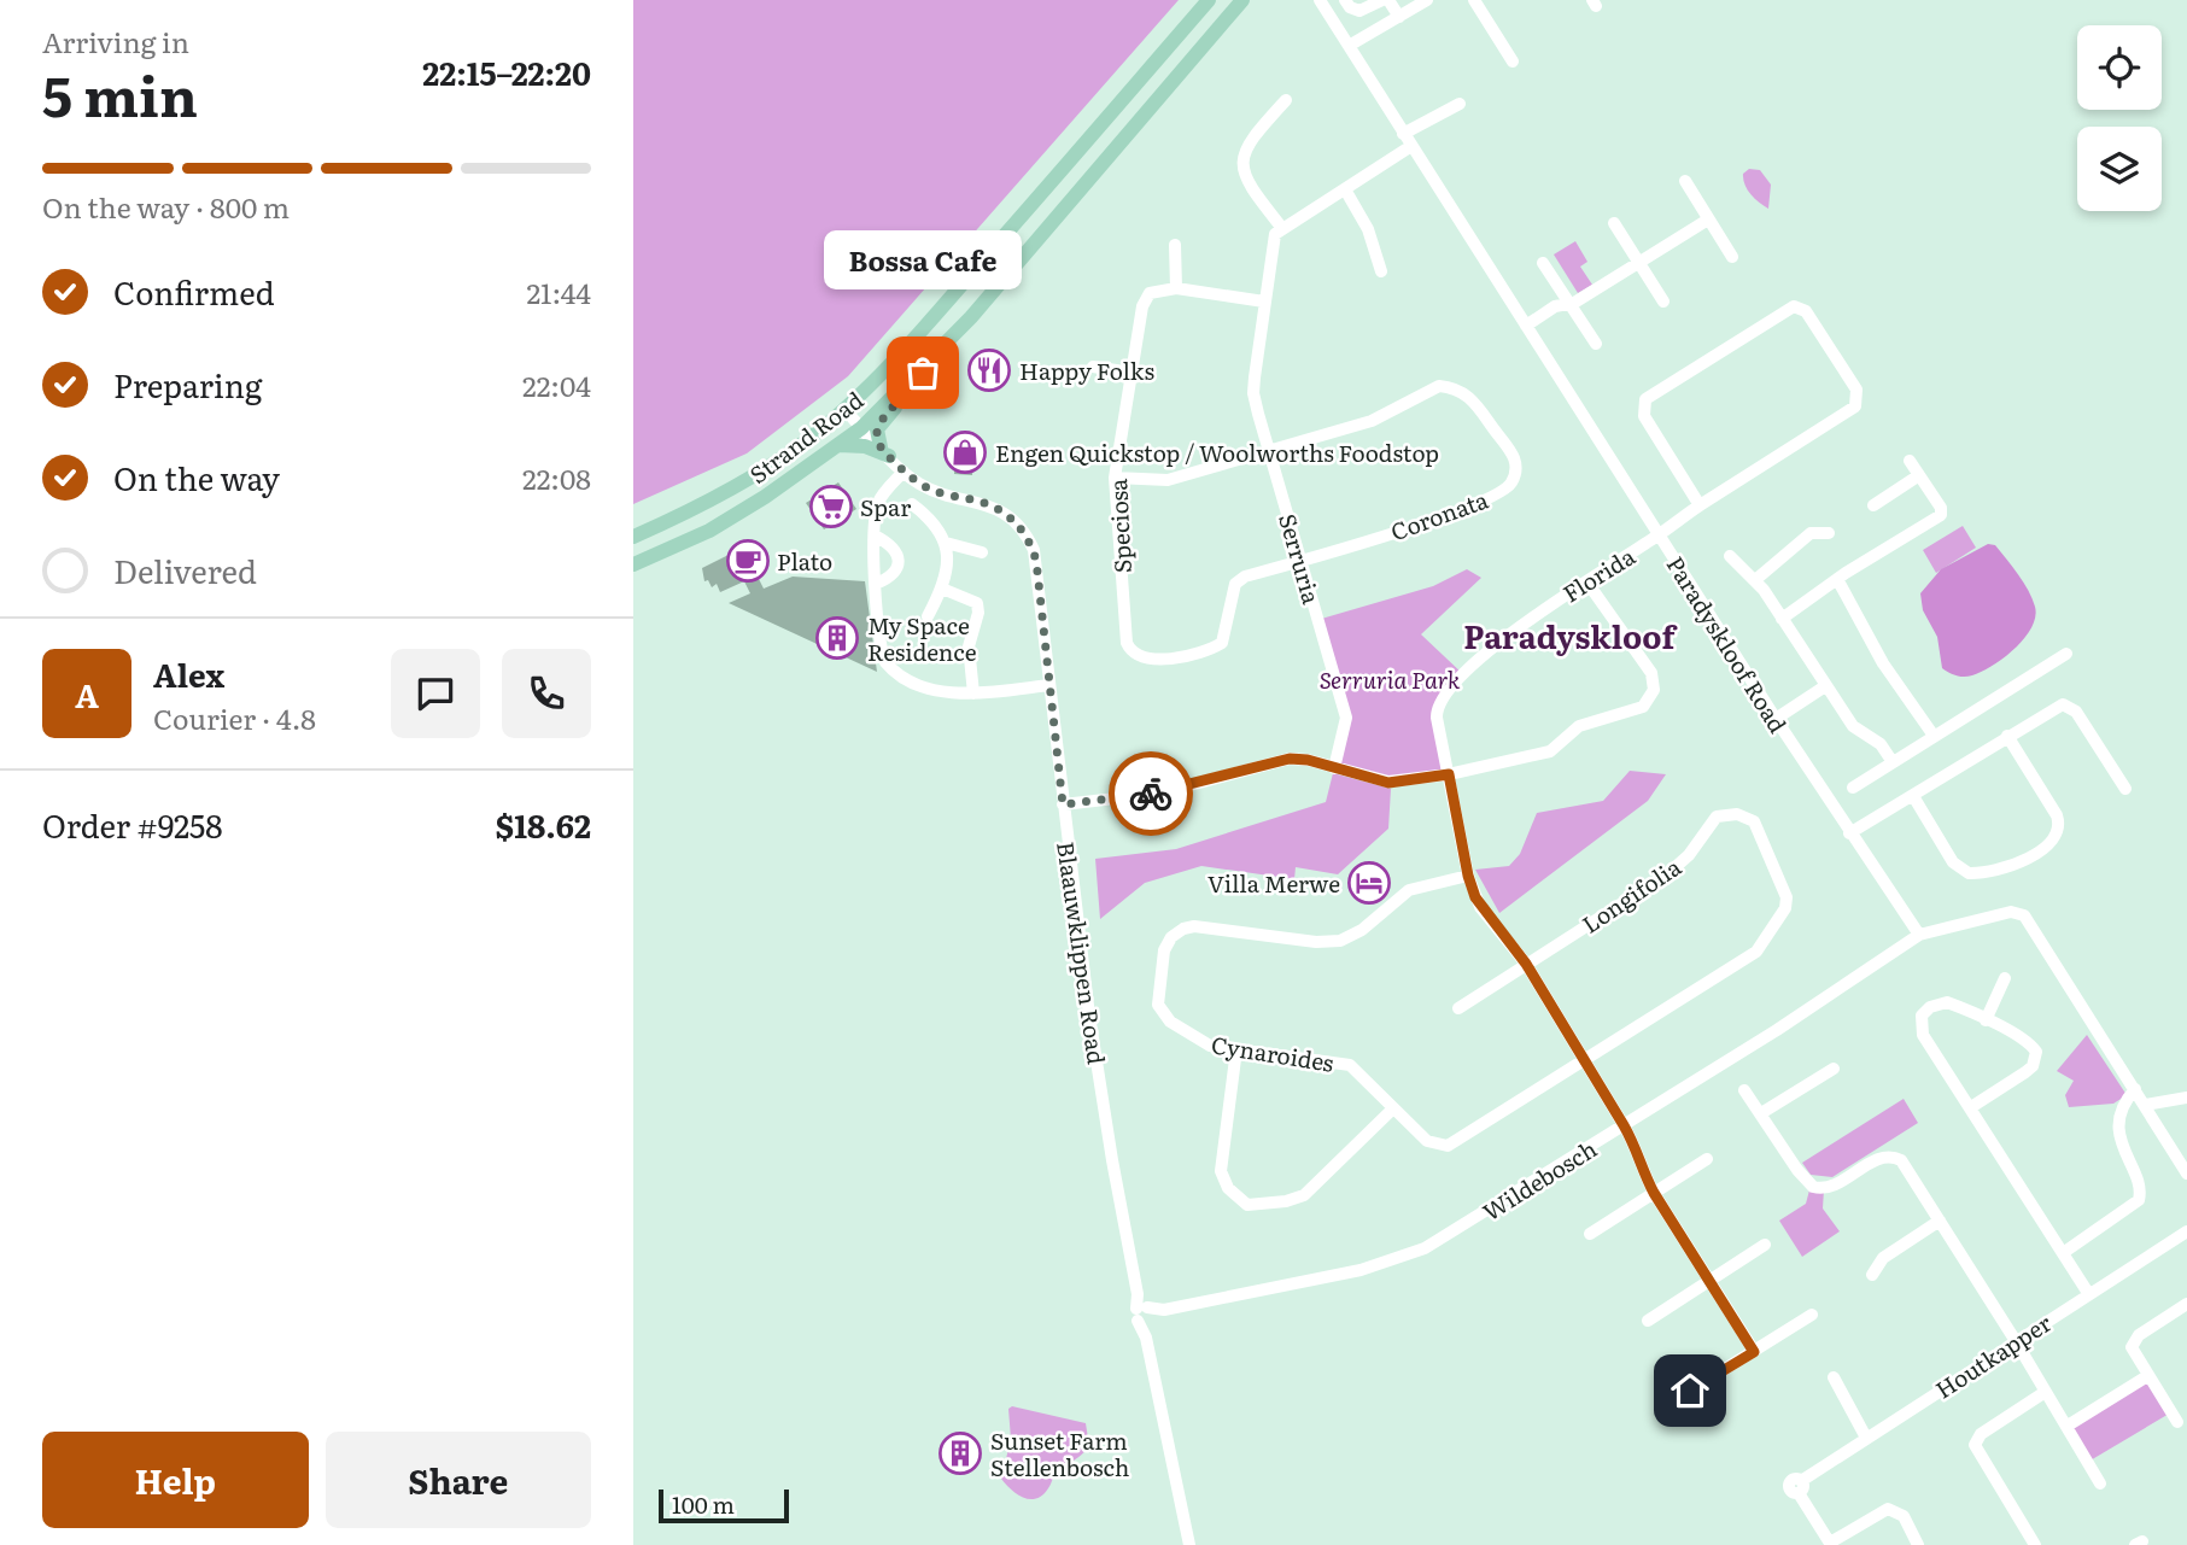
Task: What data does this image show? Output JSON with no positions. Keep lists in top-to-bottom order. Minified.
{"streets":{"main road":["Strand Road"],"street":["Coronata","Speciosa","Serruria","Florida","Paradyskloof Road","Longifolia","Blaauwklippen Road","Cynaroides","Wildebosch","Houtkapper"]},"crossings":[["Strand Road","Blaauwklippen Road"],["Coronata","Speciosa"],["Coronata","Serruria"],["Speciosa","Serruria"],["Florida","Paradyskloof Road"],["Florida","Longifolia"],["Florida","Cynaroides"],["Florida","Wildebosch"],["Paradyskloof Road","Wildebosch"],["Longifolia","Cynaroides"],["Blaauwklippen Road","Wildebosch"]],"districts":["Paradyskloof"],"parks":["Serruria Park"],"places":{"restaurant":["Happy Folks"],"other":["Bossa Cafe"],"shop":["Engen Quickstop / Woolworths Foodstop"],"supermarket":["Spar"],"cafe":["Plato"],"building":["My Space Residence","Sunset Farm Stellenbosch"],"hotel":["Villa Merwe"]},"scale_bar":"100 m","page":{"heading":["5 min","Arriving in","22:15–22:20"],"panel":["Alex","Courier · 4.8","Order #9258","$18.62"],"bar":"On the way · 800 m","bubble":"Bossa Cafe","list":[["Confirmed","21:44"],["Preparing","22:04"],["On the way","22:08"],"Delivered"],"round":"A","buttons":["Help","Share"],"scale":"100 m"}}
